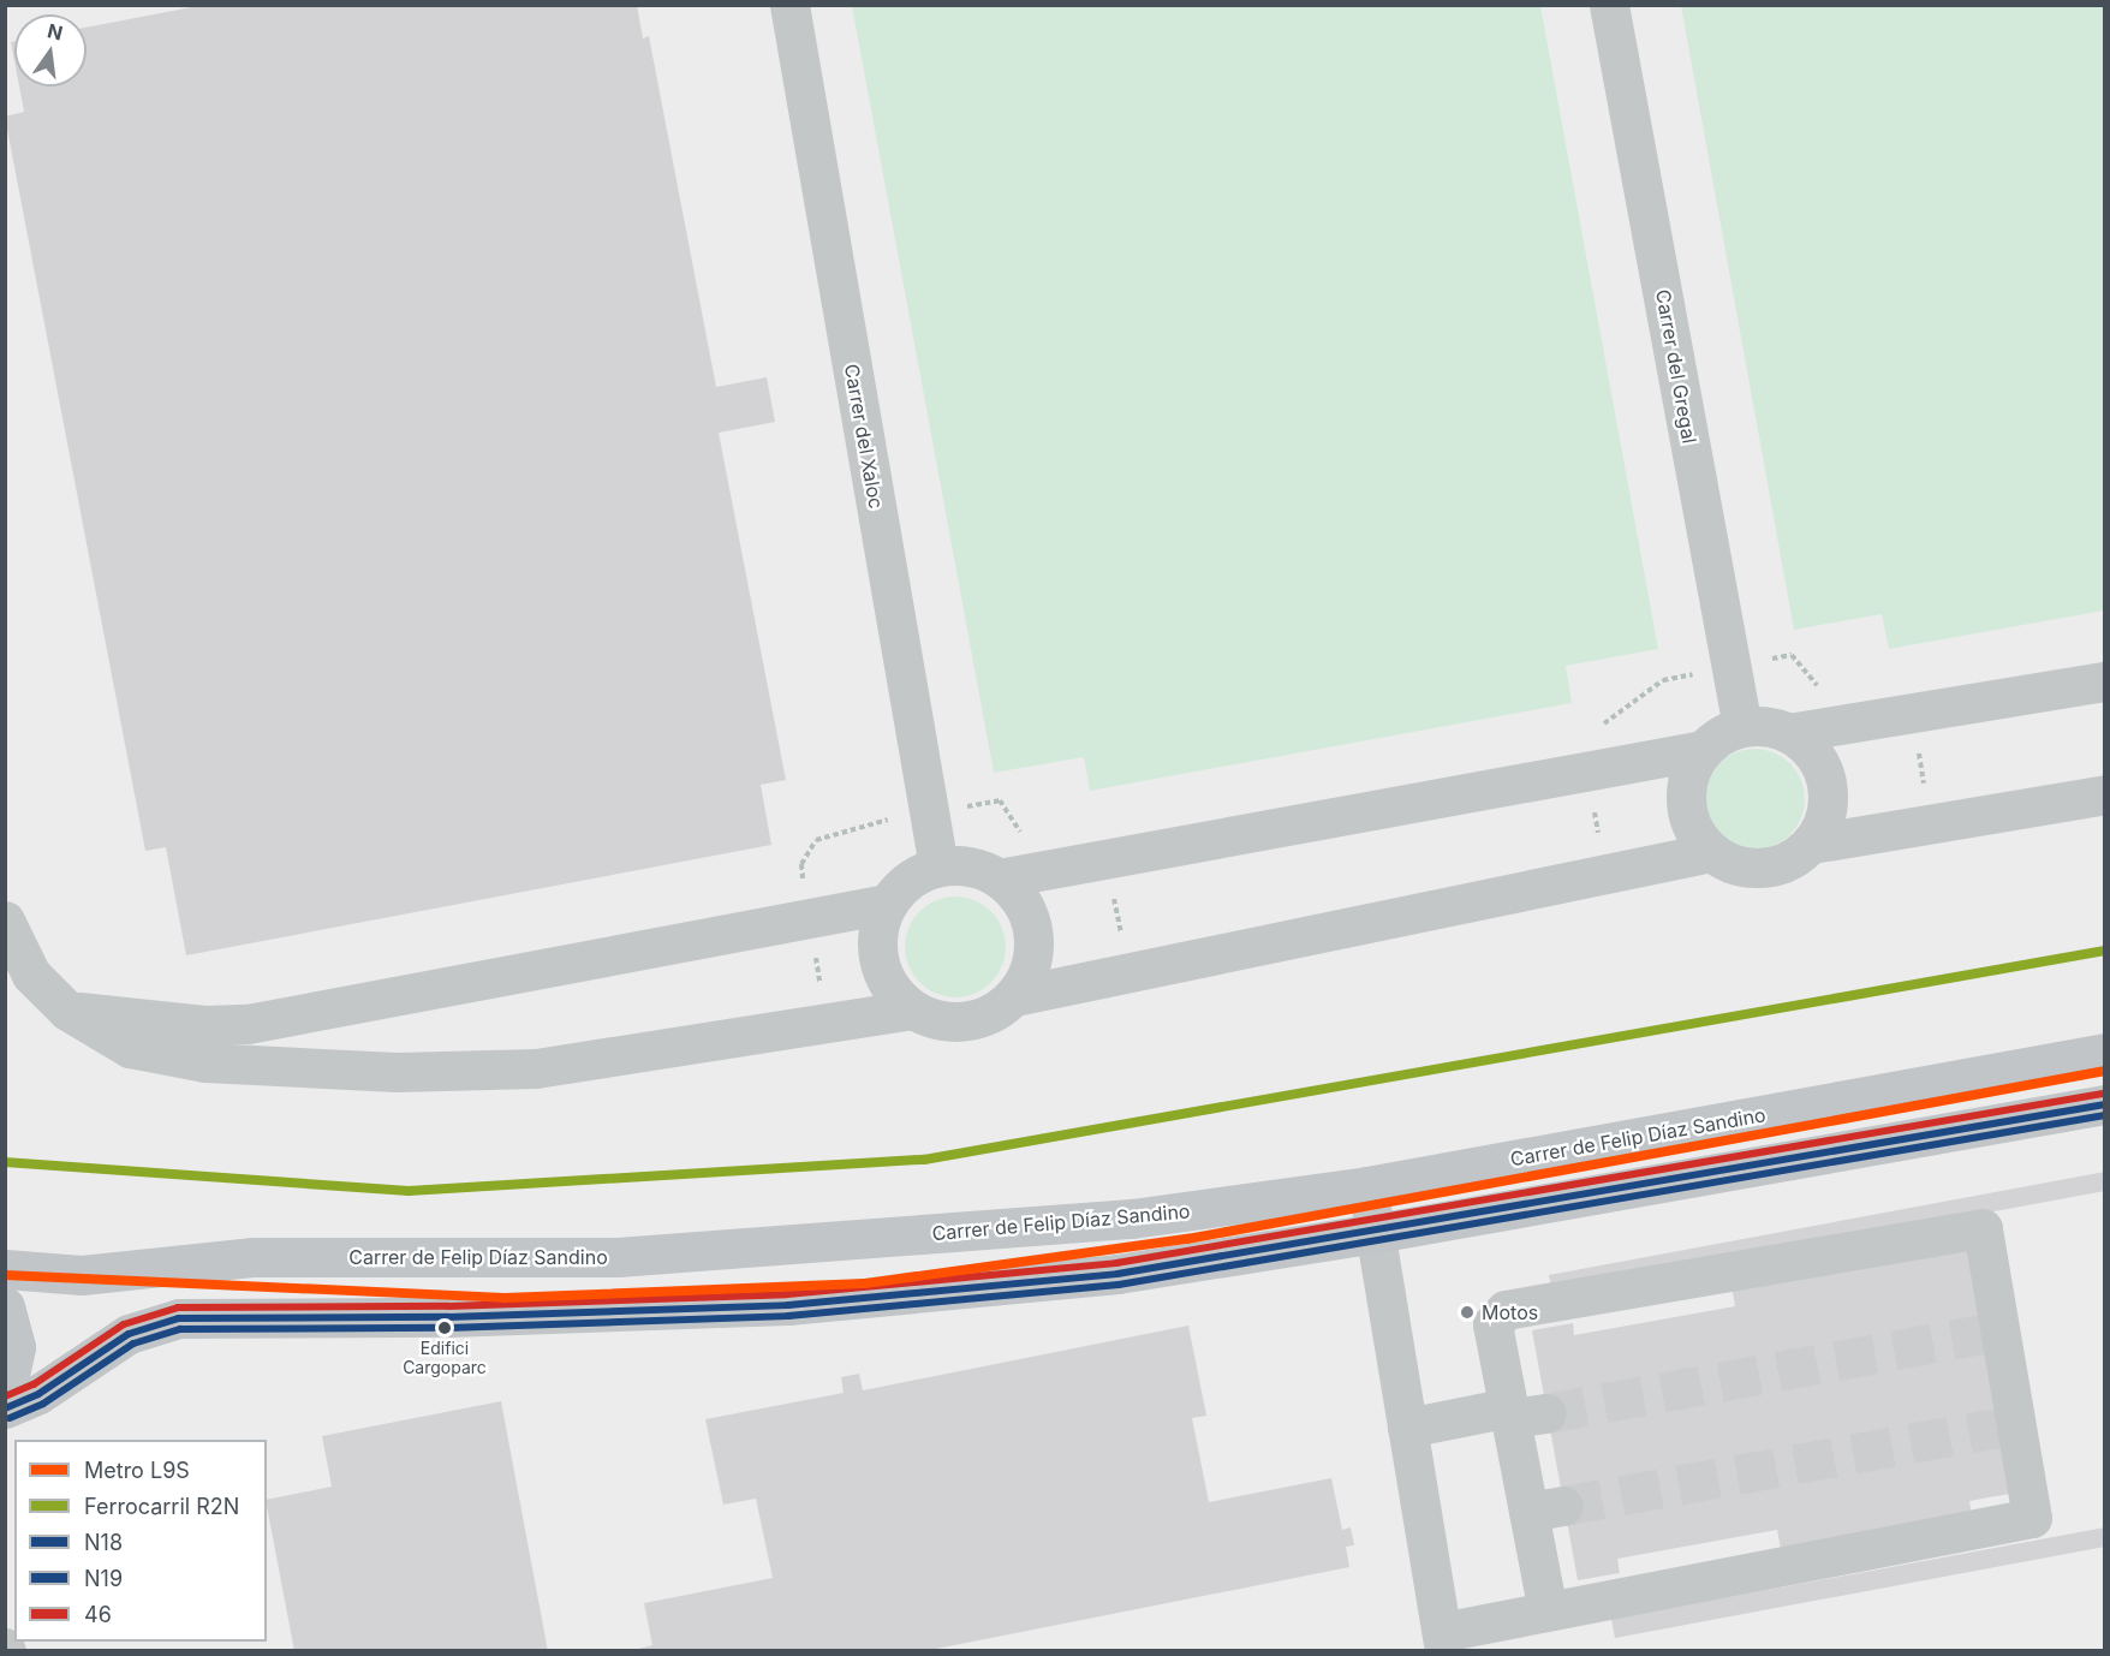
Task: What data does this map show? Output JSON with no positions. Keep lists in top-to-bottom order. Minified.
{"streets":{"main road":["Carrer de Felip Díaz Sandino"],"street":["Carrer del Gregal","Carrer del Xaloc"]},"places":["Motos","Edifici Cargoparc"],"lines":["rail line R2N","metro line L9S","transit line 46","transit line N18","transit line N19"],"legend":["Metro L9S","Ferrocarril R2N","N18","N19","46"],"north":"top"}
